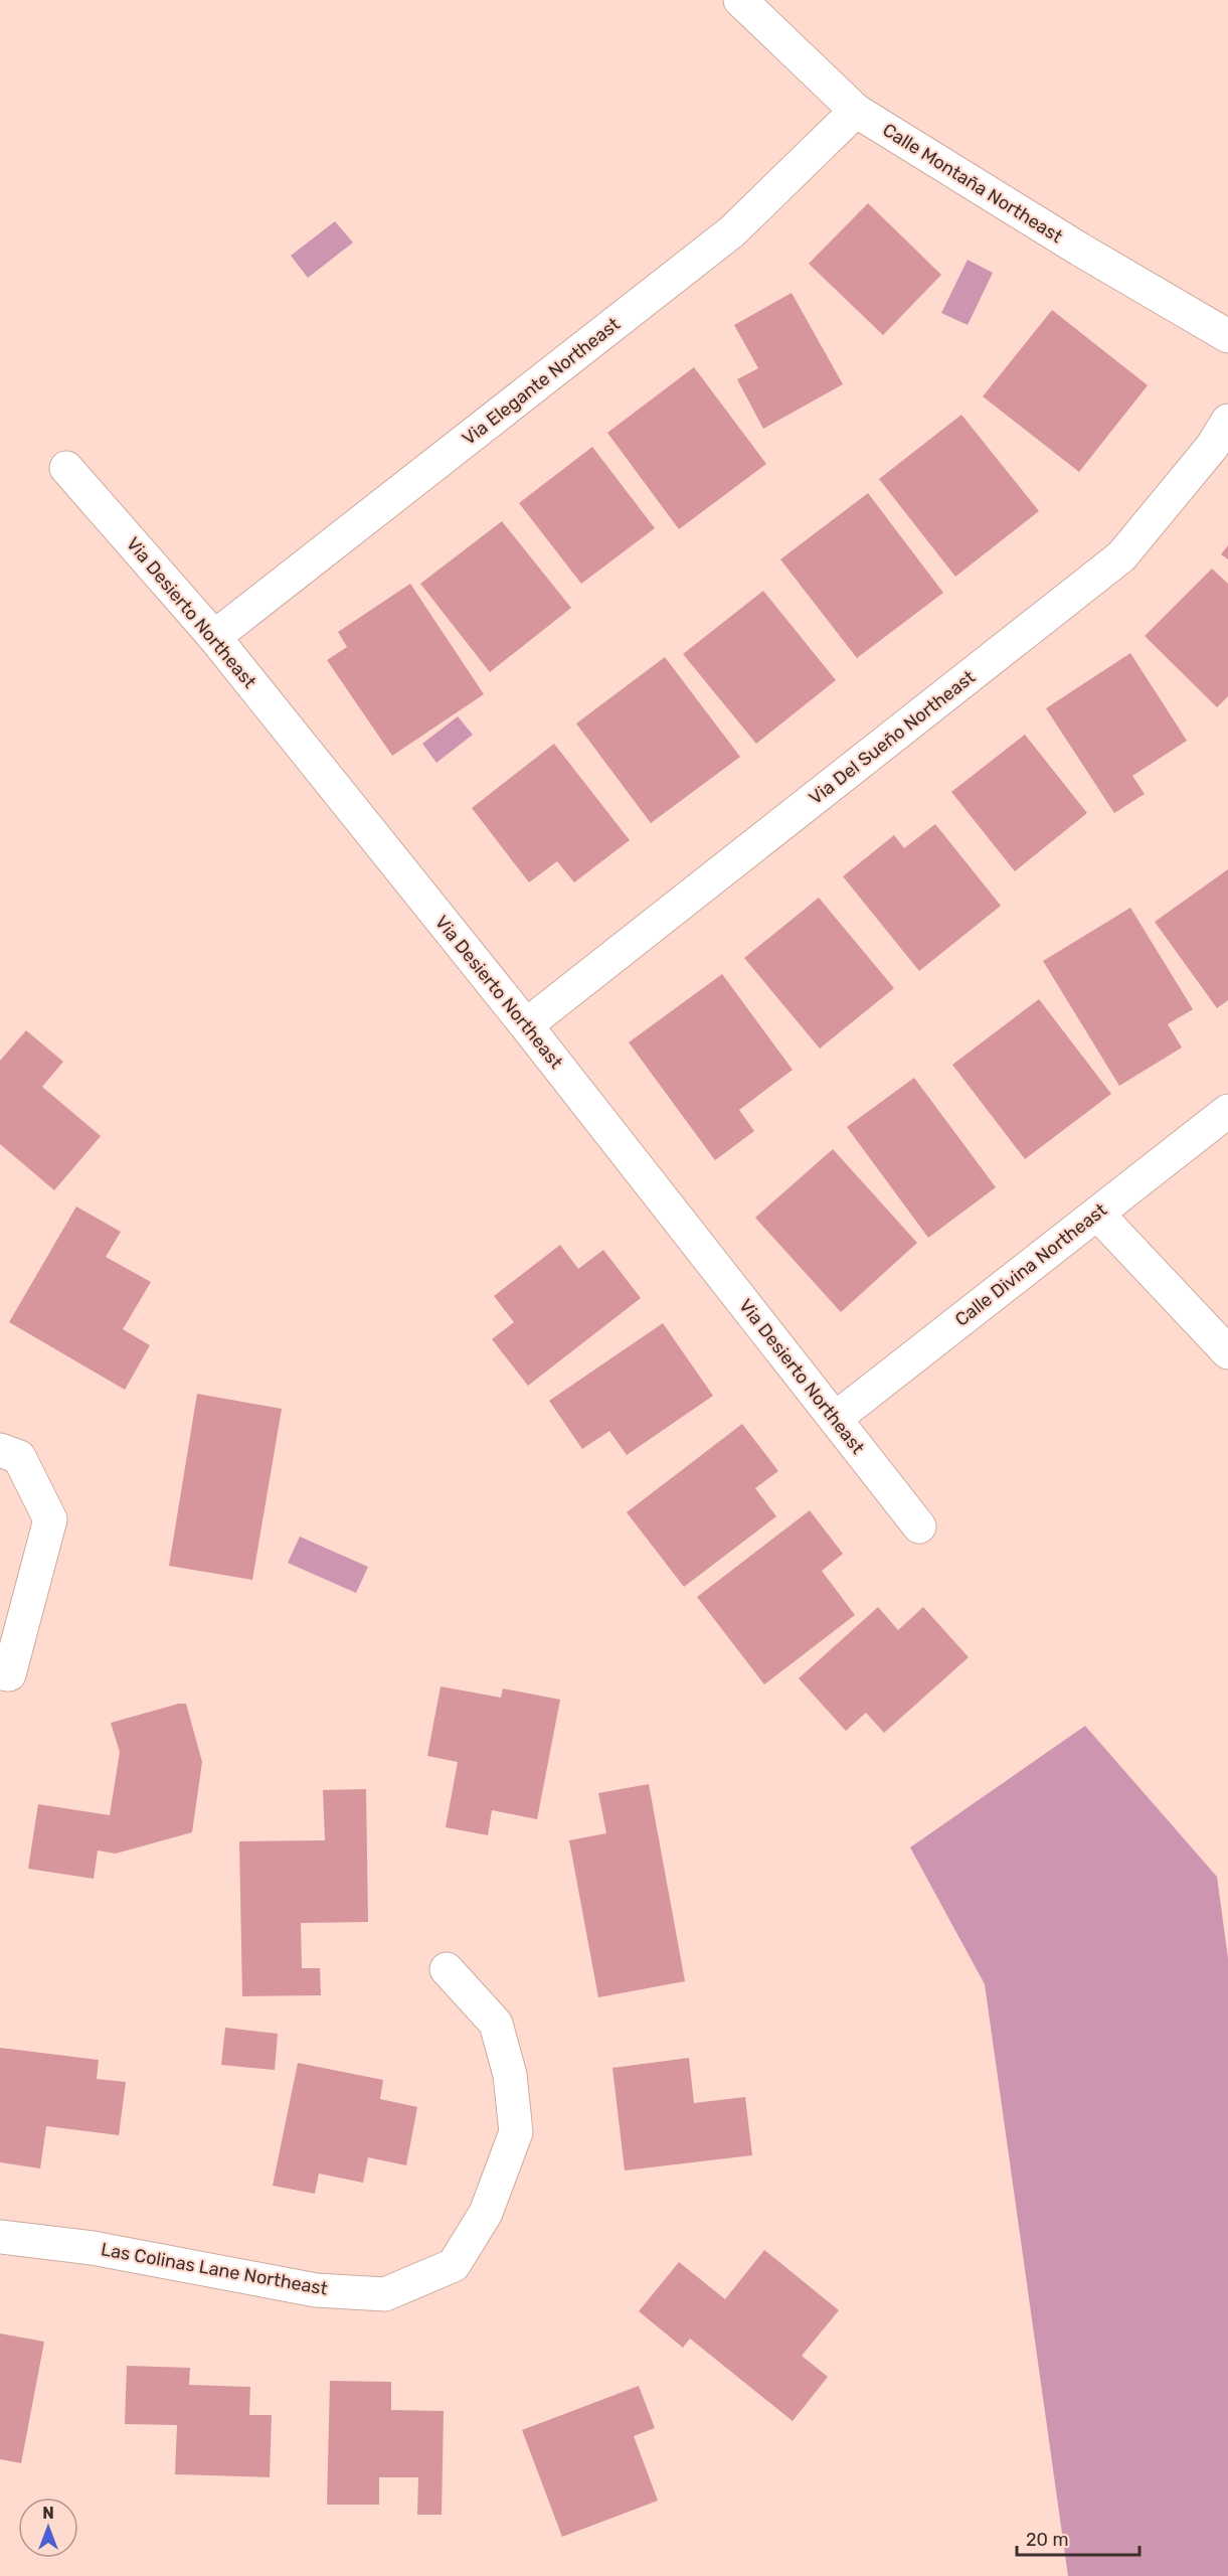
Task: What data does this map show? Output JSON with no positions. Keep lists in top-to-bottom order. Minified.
{"streets":{"street":["Calle Montaña Northeast","Via Elegante Northeast","Via Desierto Northeast","Via Del Sueño Northeast","Calle Divina Northeast","Las Colinas Lane Northeast"]},"crossings":[["Calle Montaña Northeast","Via Elegante Northeast"],["Via Elegante Northeast","Via Desierto Northeast"],["Via Desierto Northeast","Via Del Sueño Northeast"],["Via Desierto Northeast","Calle Divina Northeast"]],"scale_bar":"20 m","north":"top"}
